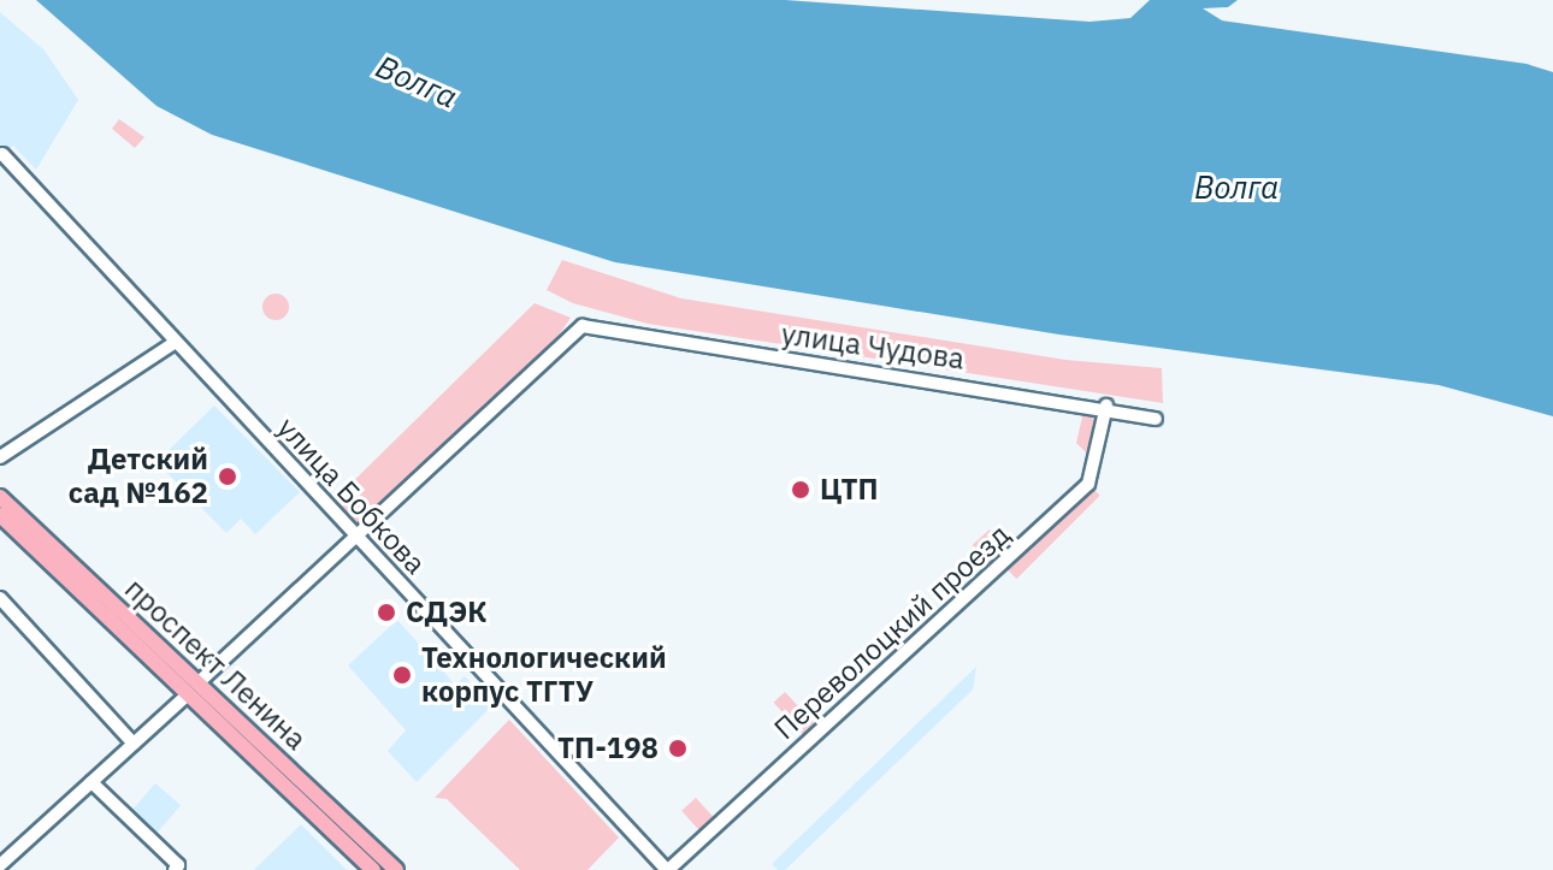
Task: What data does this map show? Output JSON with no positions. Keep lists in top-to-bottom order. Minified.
{"streets":{"main road":["проспект Ленина"],"street":["улица Чудова","улица Бобкова","Переволоцкий проезд"]},"crossings":[["улица Чудова","улица Бобкова"],["улица Чудова","Переволоцкий проезд"],["улица Бобкова","Переволоцкий проезд"]],"water":["Волга"],"places":["Детский сад №162","ЦТП","СДЭК","Технологический корпус ТГТУ","ТП-198"]}
